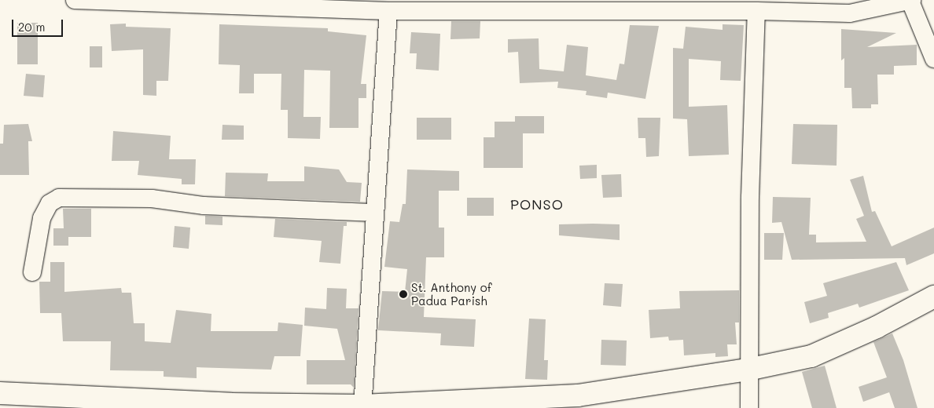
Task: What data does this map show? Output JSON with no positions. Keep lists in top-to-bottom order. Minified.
{"districts":["PONSO"],"places":["St. Anthony of Padua Parish"],"scale_bar":"20 m"}
